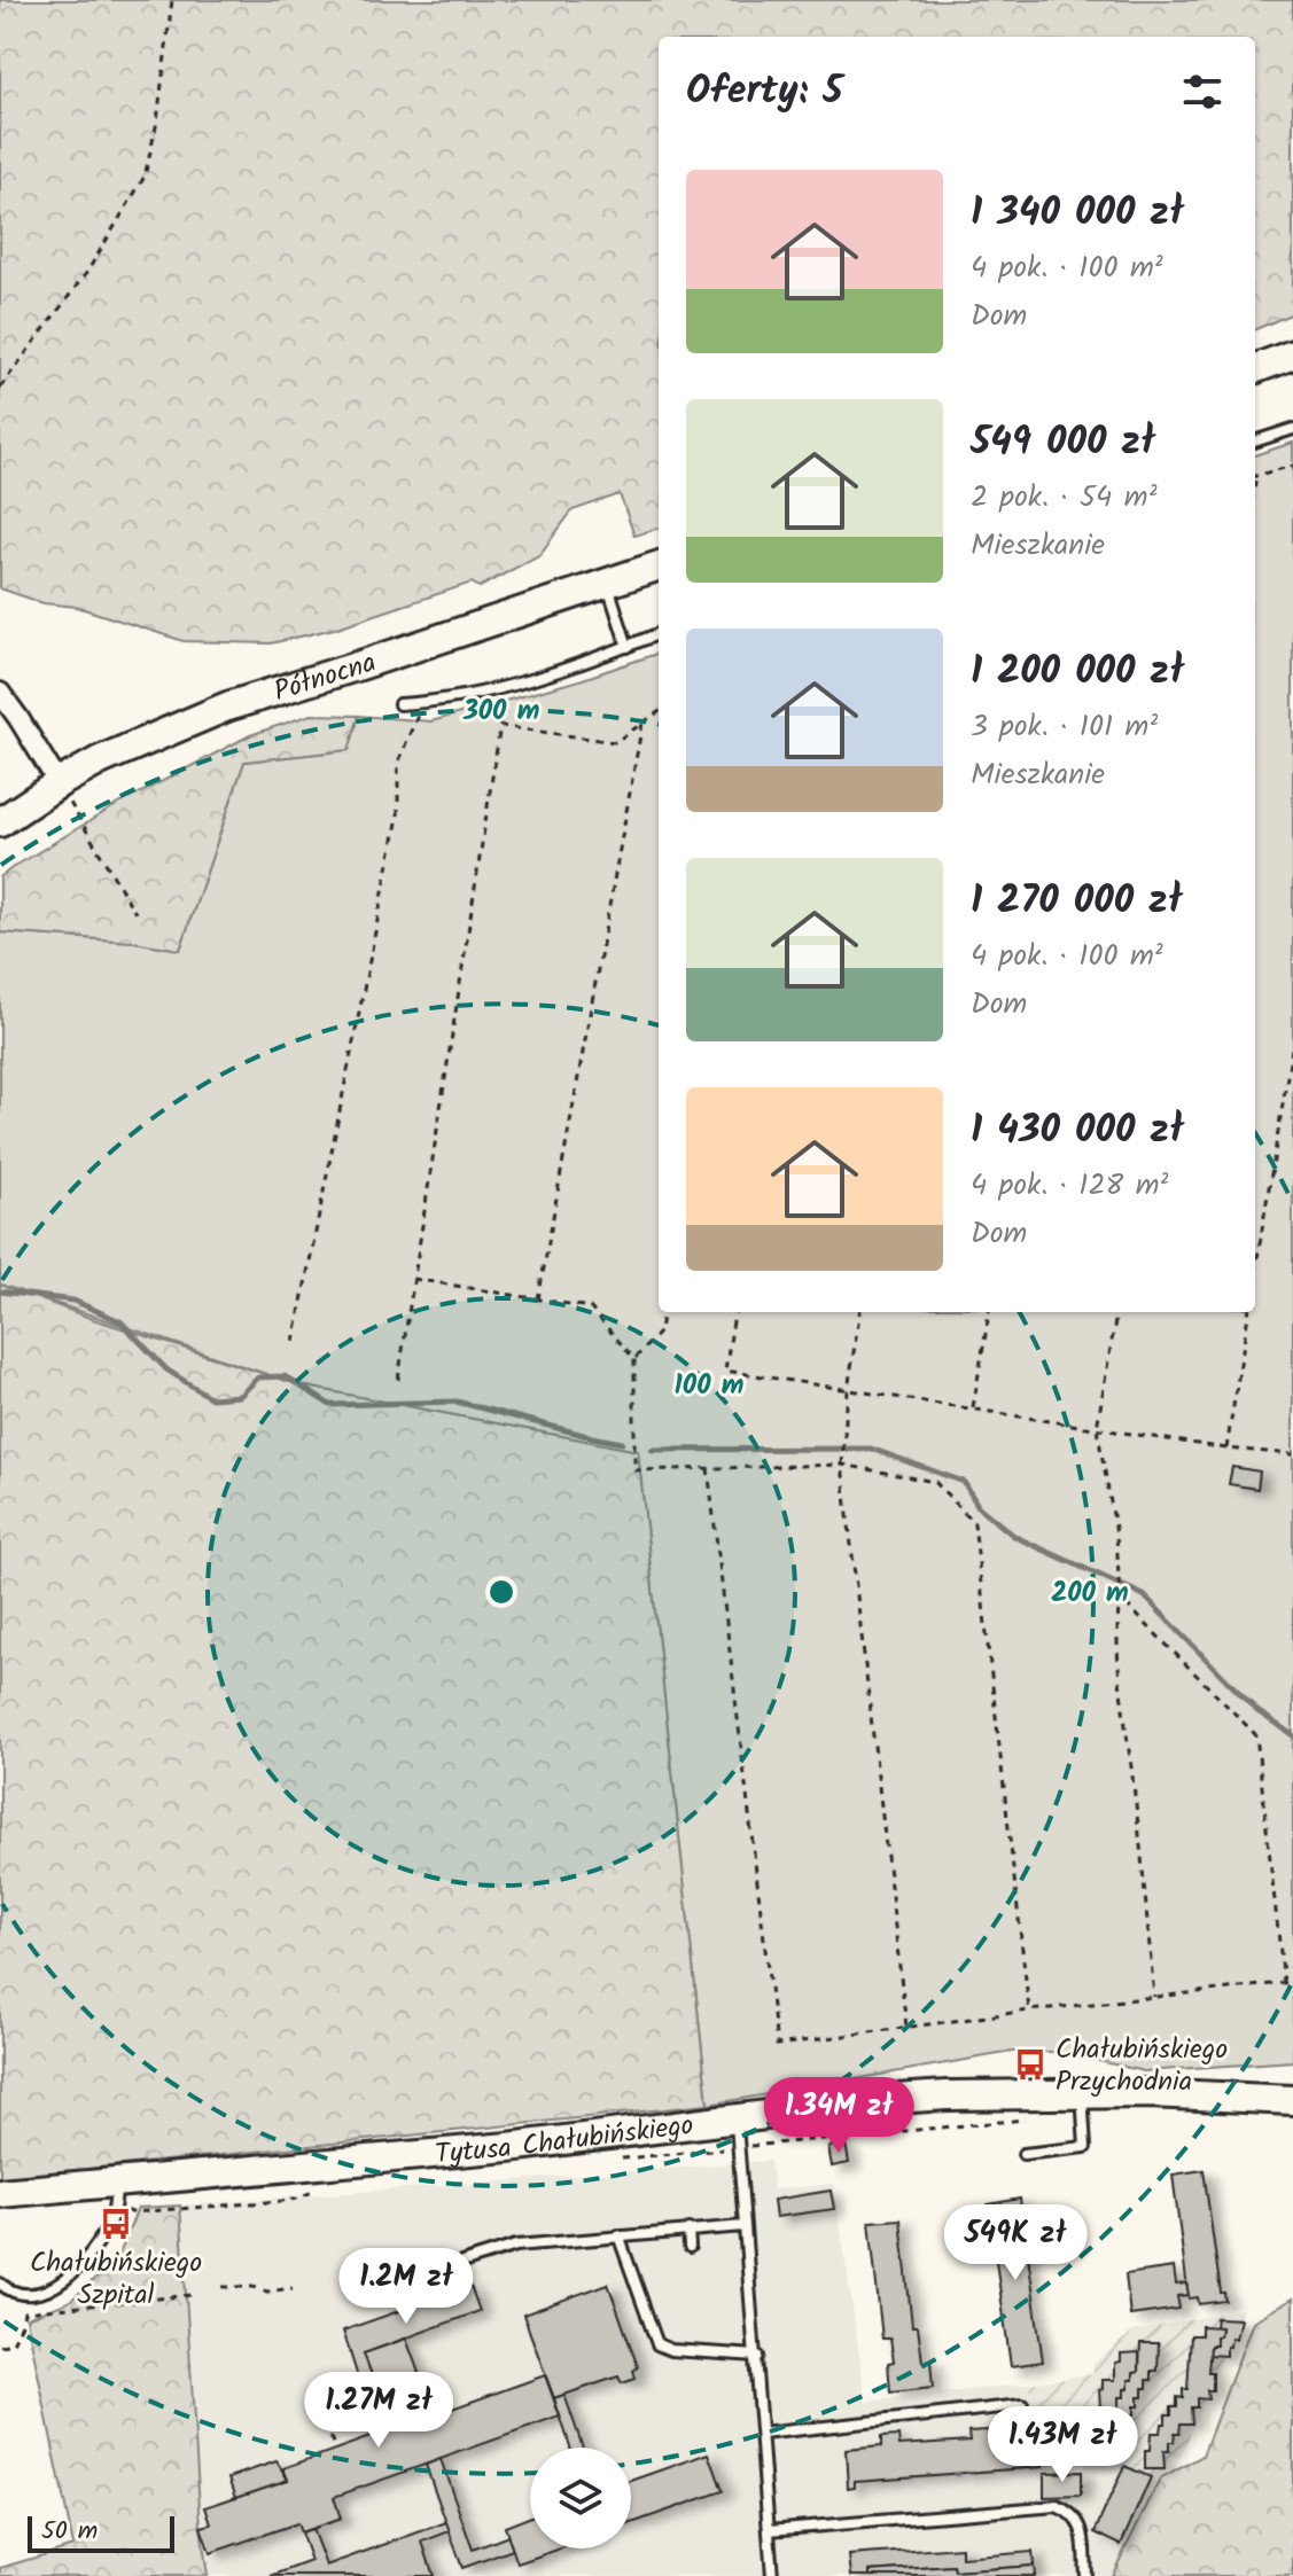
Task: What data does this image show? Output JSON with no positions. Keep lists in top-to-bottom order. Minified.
{"streets":{"street":["Północna","Tytusa Chałubińskiego"]},"places":{"bus stop":["Chałubińskiego Przychodnia","Chałubińskiego Szpital"]},"scale_bar":"50 m","page":{"heading":"Oferty: 5","list":[{"name":"1 340 000 zł","note":"4 pok. · 100 m² · Dom"},{"name":"549 000 zł","note":"2 pok. · 54 m² · Mieszkanie"},{"name":"1 200 000 zł","note":"3 pok. · 101 m² · Mieszkanie"},{"name":"1 270 000 zł","note":"4 pok. · 100 m² · Dom"},{"name":"1 430 000 zł","note":"4 pok. · 128 m² · Dom"}],"price":["1.34M zł","549K zł","1.2M zł","1.27M zł","1.43M zł"],"scale":"50 m"},"rings":["300 m","100 m","200 m"]}
